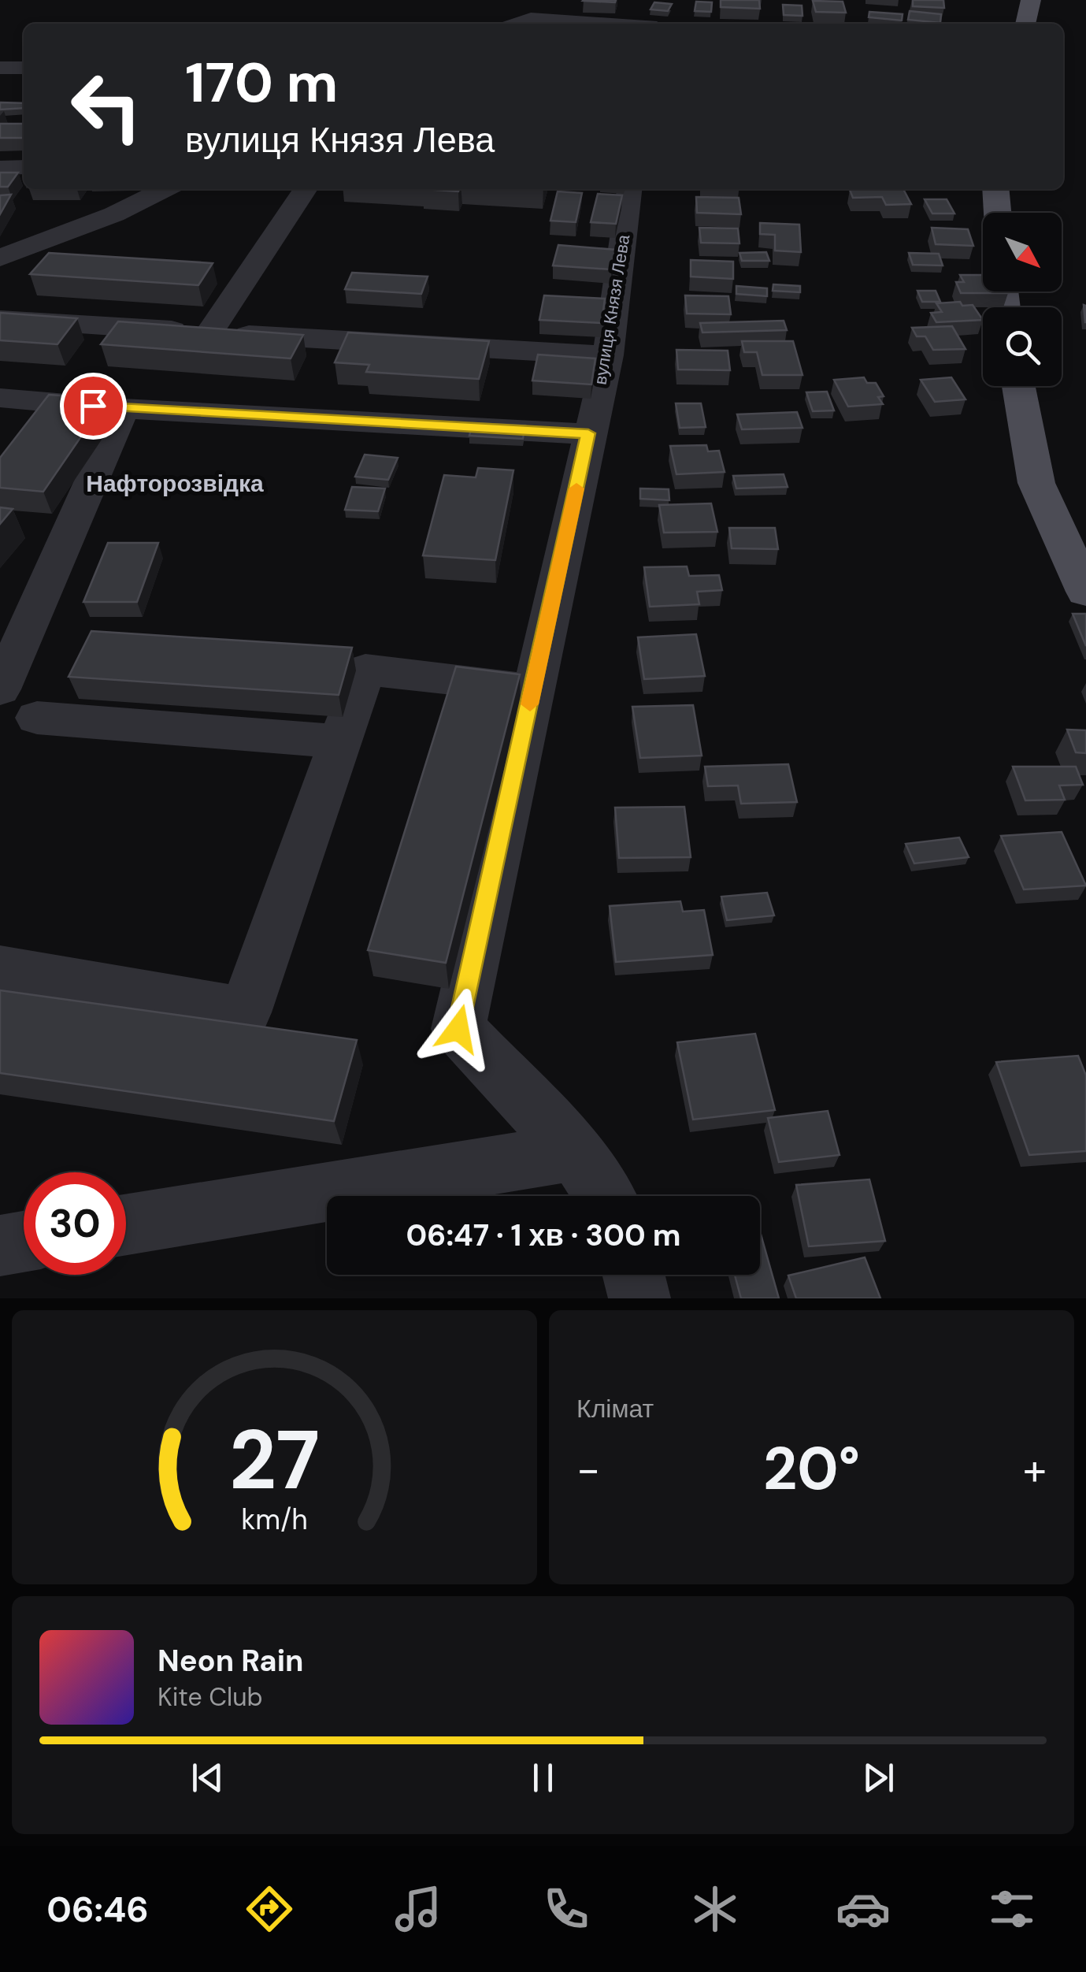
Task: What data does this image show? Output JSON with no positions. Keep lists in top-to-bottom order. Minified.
{"streets":{"street":["вулиця Князя Лева"]},"districts":["Нафторозвідка"],"north":"bottom right","page":{"turn":["170 m","вулиця Князя Лева"],"limit":"30","trip":"06:47 · 1 хв · 300 m","tile":"Клімат","heat":["−","20°","+"],"song":["Neon Rain","Kite Club"],"tabs":"06:46","gauge":["27","km/h"]}}
